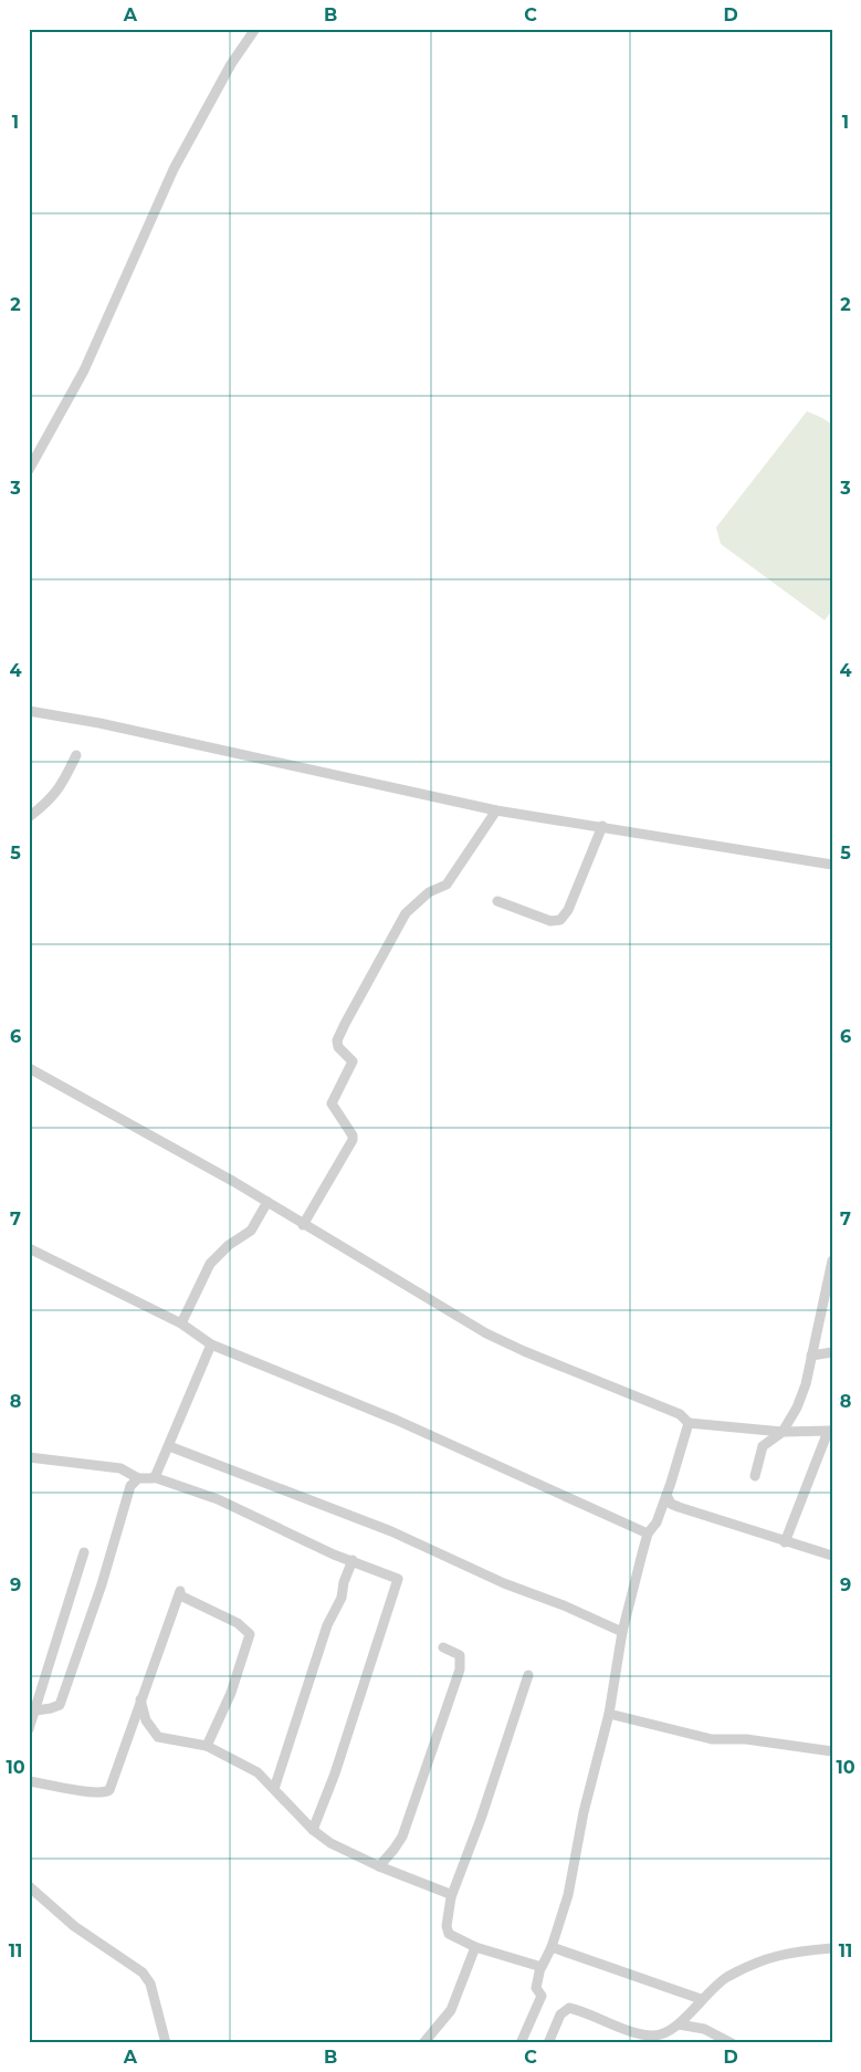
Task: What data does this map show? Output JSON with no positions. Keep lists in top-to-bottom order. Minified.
{"grid":{"columns":["A","B","C","D"],"rows":["1","2","3","4","5","6","7","8","9","10","11"]}}
